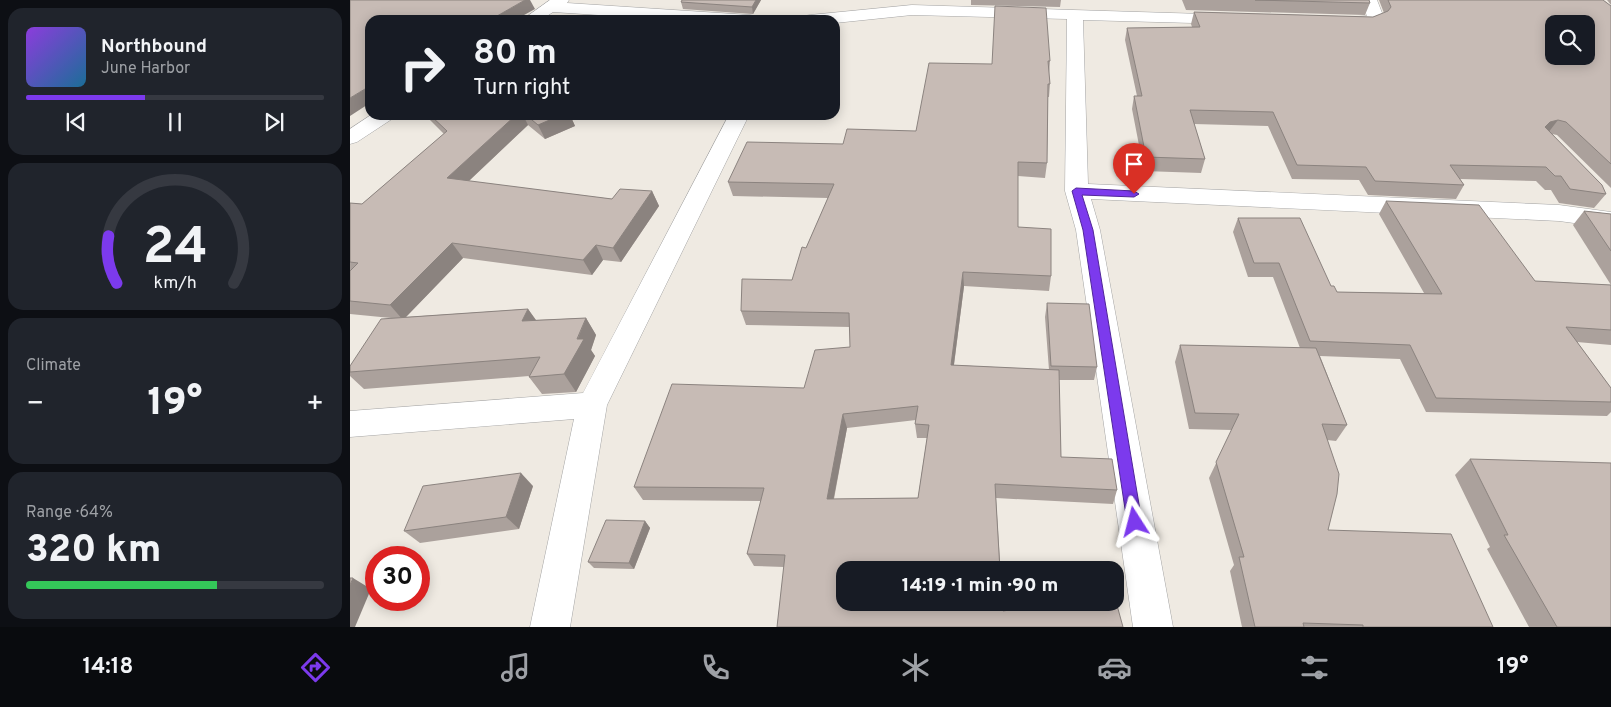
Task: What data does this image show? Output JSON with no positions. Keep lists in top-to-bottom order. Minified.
{"page":{"turn":["80 m","Turn right"],"song":["Northbound","June Harbor"],"tile":["Climate",["Range · 64%","320 km"]],"heat":["−","19°","+"],"limit":"30","trip":"14:19 · 1 min · 90 m","tabs":["14:18","19°"],"gauge":["24","km/h"]}}
